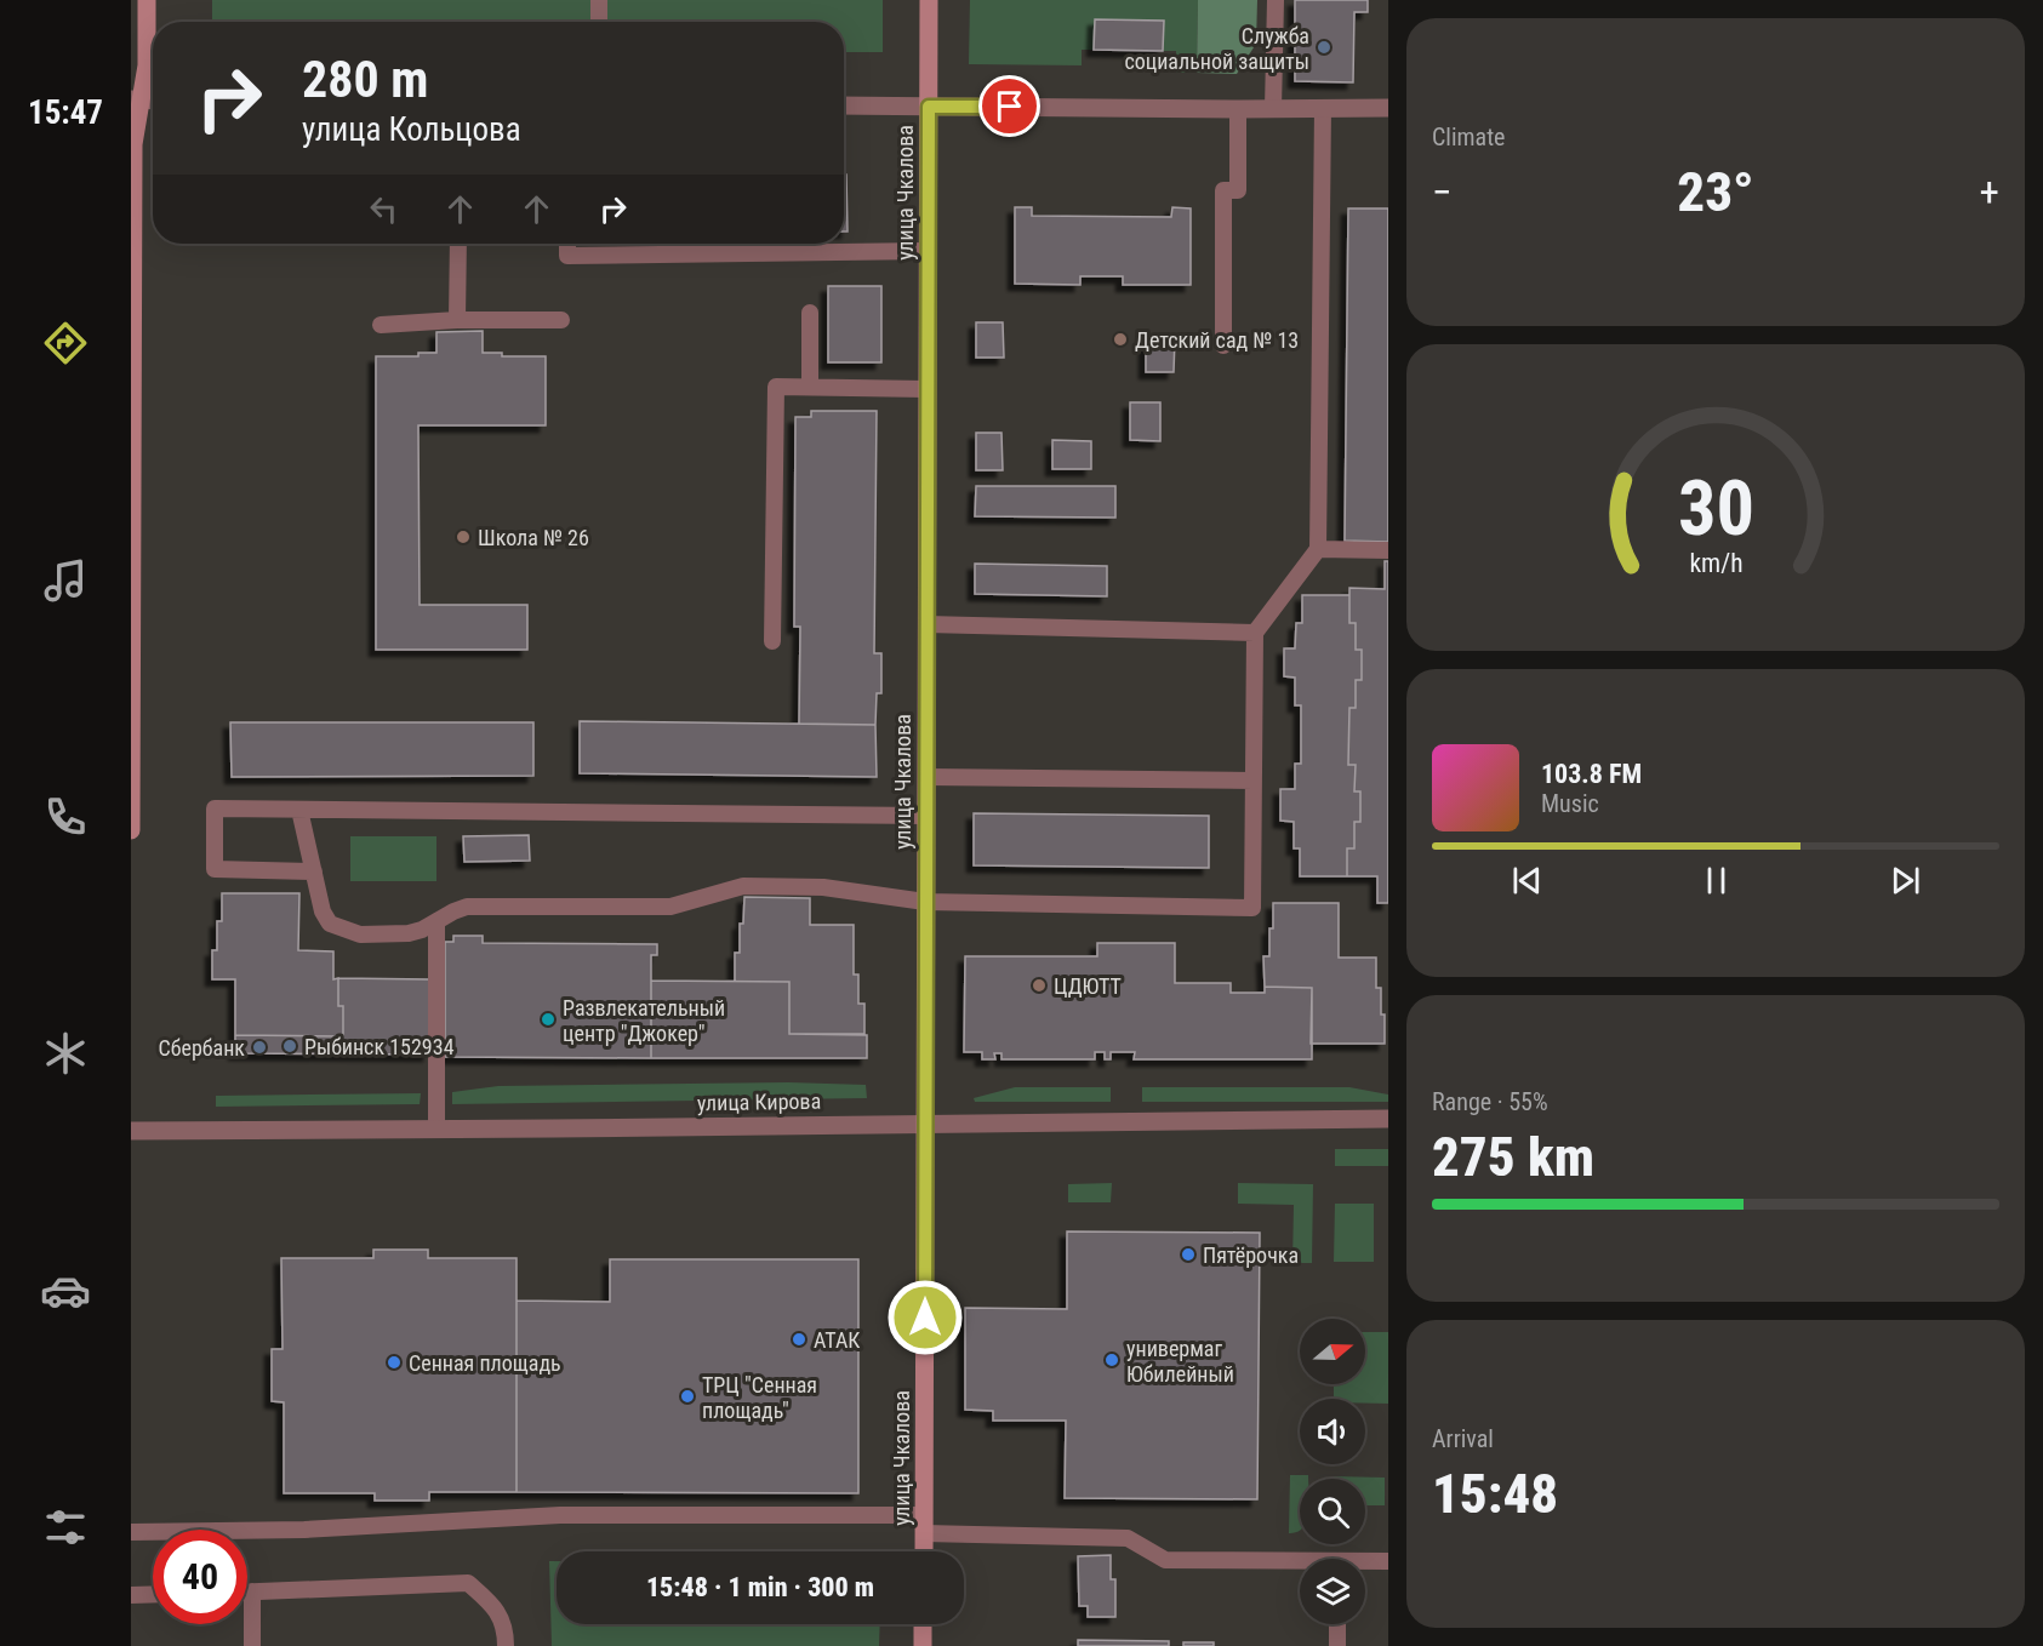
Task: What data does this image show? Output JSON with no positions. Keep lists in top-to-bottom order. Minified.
{"streets":{"street":["улица Чкалова","улица Кирова"]},"crossings":[["улица Чкалова","улица Кирова"]],"places":["Служба социальной защиты","Детский сад № 13","Школа № 26","ЦДЮТТ","Развлекательный центр \"Джокер\"","Рыбинск 152934","Сбербанк","Пятёрочка","АТАК","универмаг Юбилейный","Сенная площадь","ТРЦ \"Сенная площадь\""],"north":"right","page":{"tabs":"15:47","tile":["Climate",["Range · 55%","275 km"],["Arrival","15:48"]],"turn":["280 m","улица Кольцова"],"heat":["−","23°","+"],"song":["103.8 FM","Music"],"limit":"40","trip":"15:48 · 1 min · 300 m","gauge":["30","km/h"]}}
